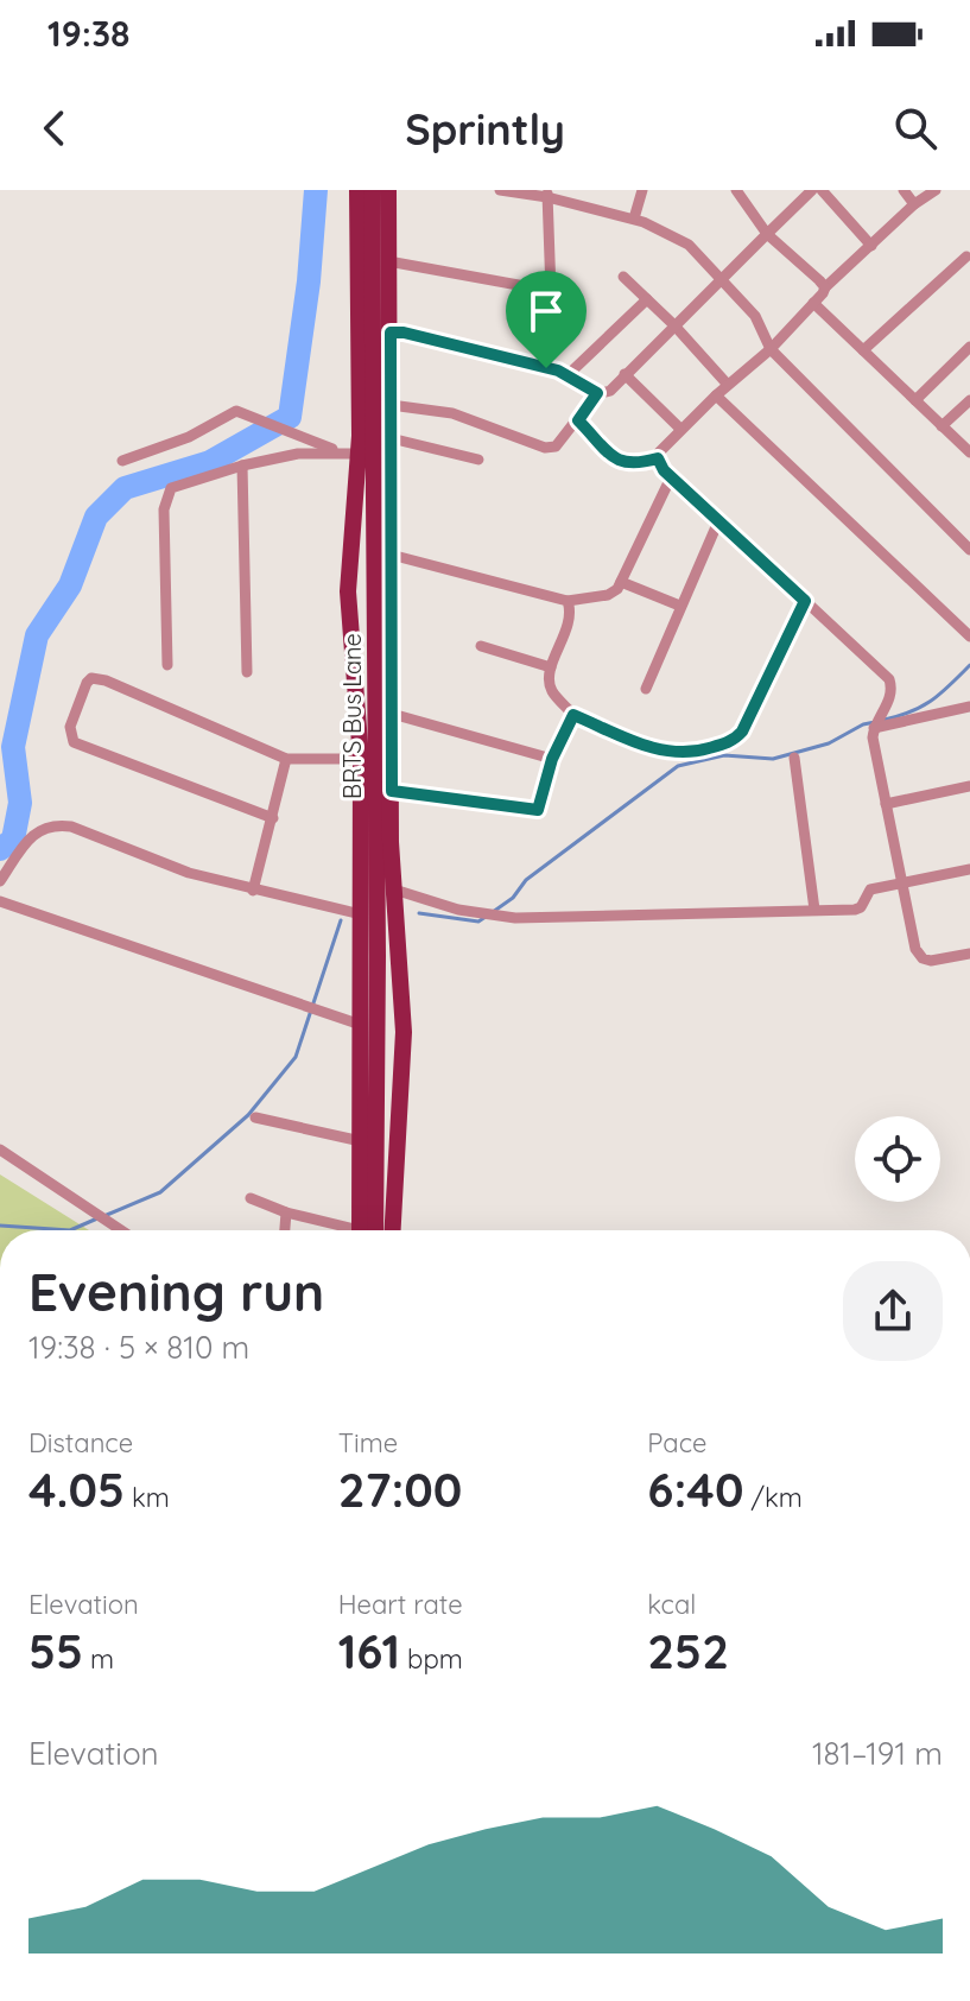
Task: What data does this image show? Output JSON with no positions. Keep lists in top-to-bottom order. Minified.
{"streets":{"main road":["BRTS Bus Lane"]},"page":{"status":"19:38","header":"Sprintly","heading":["Evening run","19:38 · 5 × 810 m"],"stats":[["Distance","4.05 km"],["Time","27:00"],["Pace","6:40 /km"],["Elevation","55 m"],["Heart rate","161 bpm"],["kcal","252"]],"chart":["Elevation","181–191 m"]}}
